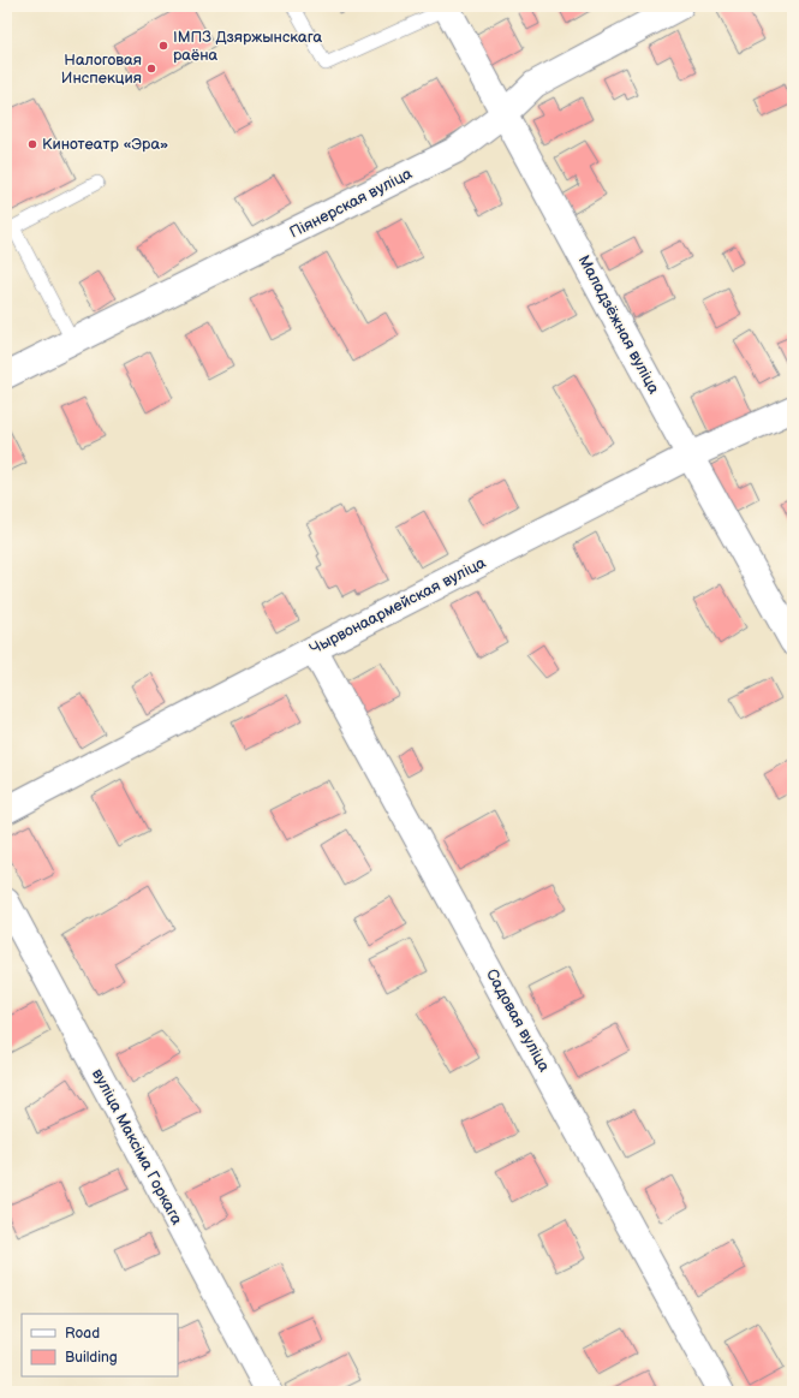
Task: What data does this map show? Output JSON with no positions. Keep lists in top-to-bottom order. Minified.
{"streets":{"street":["Піянерская вуліца","Маладзёжная вуліца","Чырвонаармейская вуліца","Садовая вуліца","вуліца Максіма Горкага"]},"crossings":[["Піянерская вуліца","Маладзёжная вуліца"],["Маладзёжная вуліца","Чырвонаармейская вуліца"],["Чырвонаармейская вуліца","Садовая вуліца"]],"places":["ІМПЗ Дзяржынскага раёна","Налоговая Инспекция","Кинотеатр «Эра»"],"legend":["Road","Building"]}
